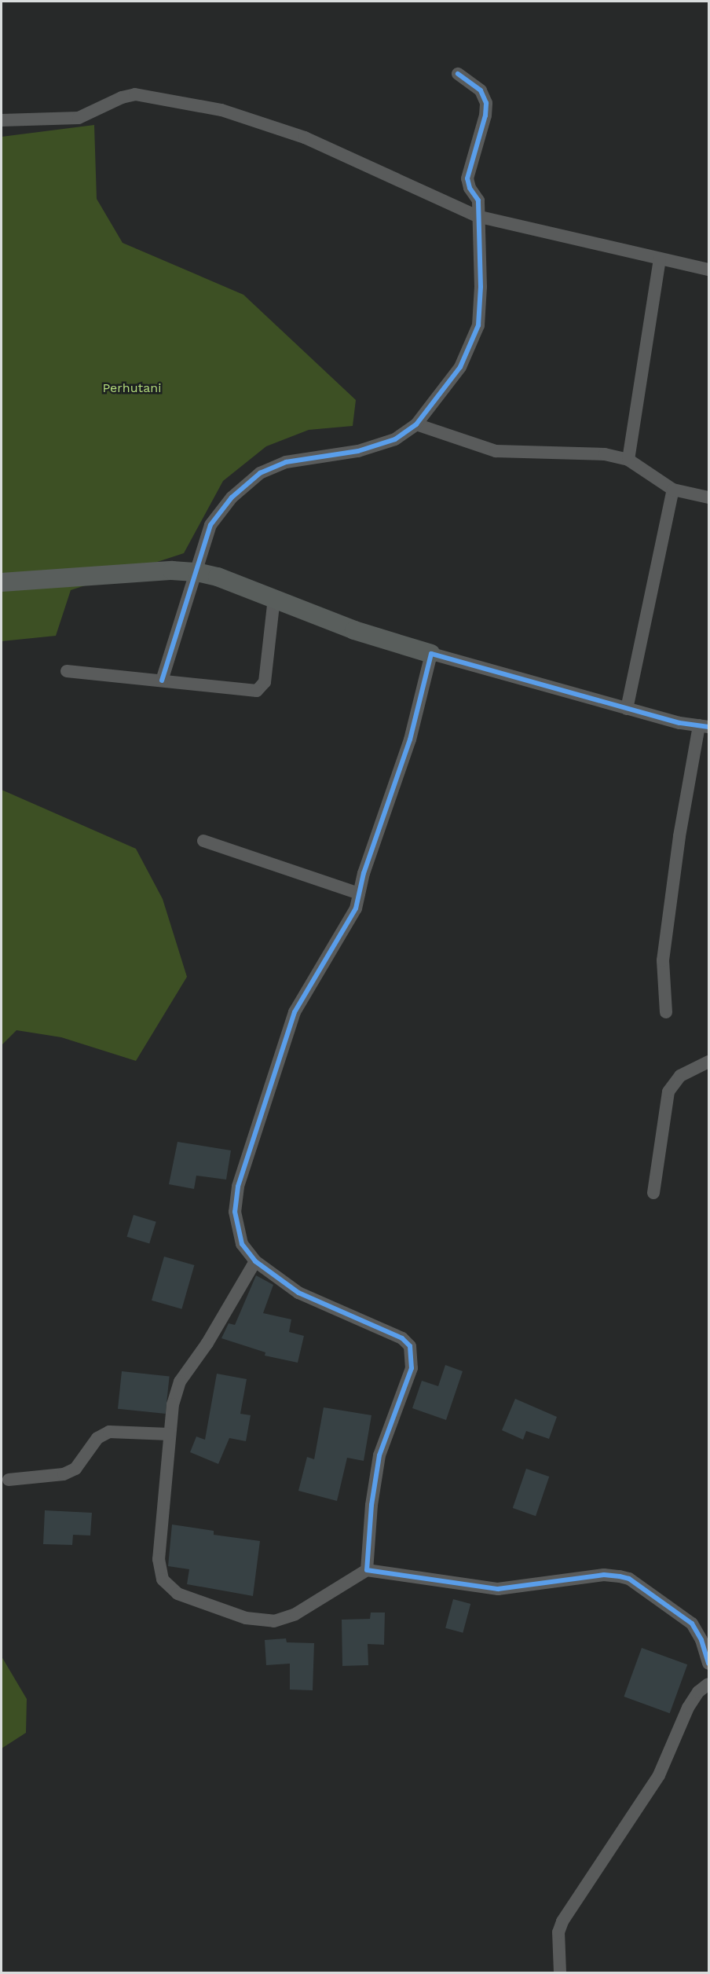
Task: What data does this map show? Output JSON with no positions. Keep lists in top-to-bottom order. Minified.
{"parks":["Perhutani"]}
